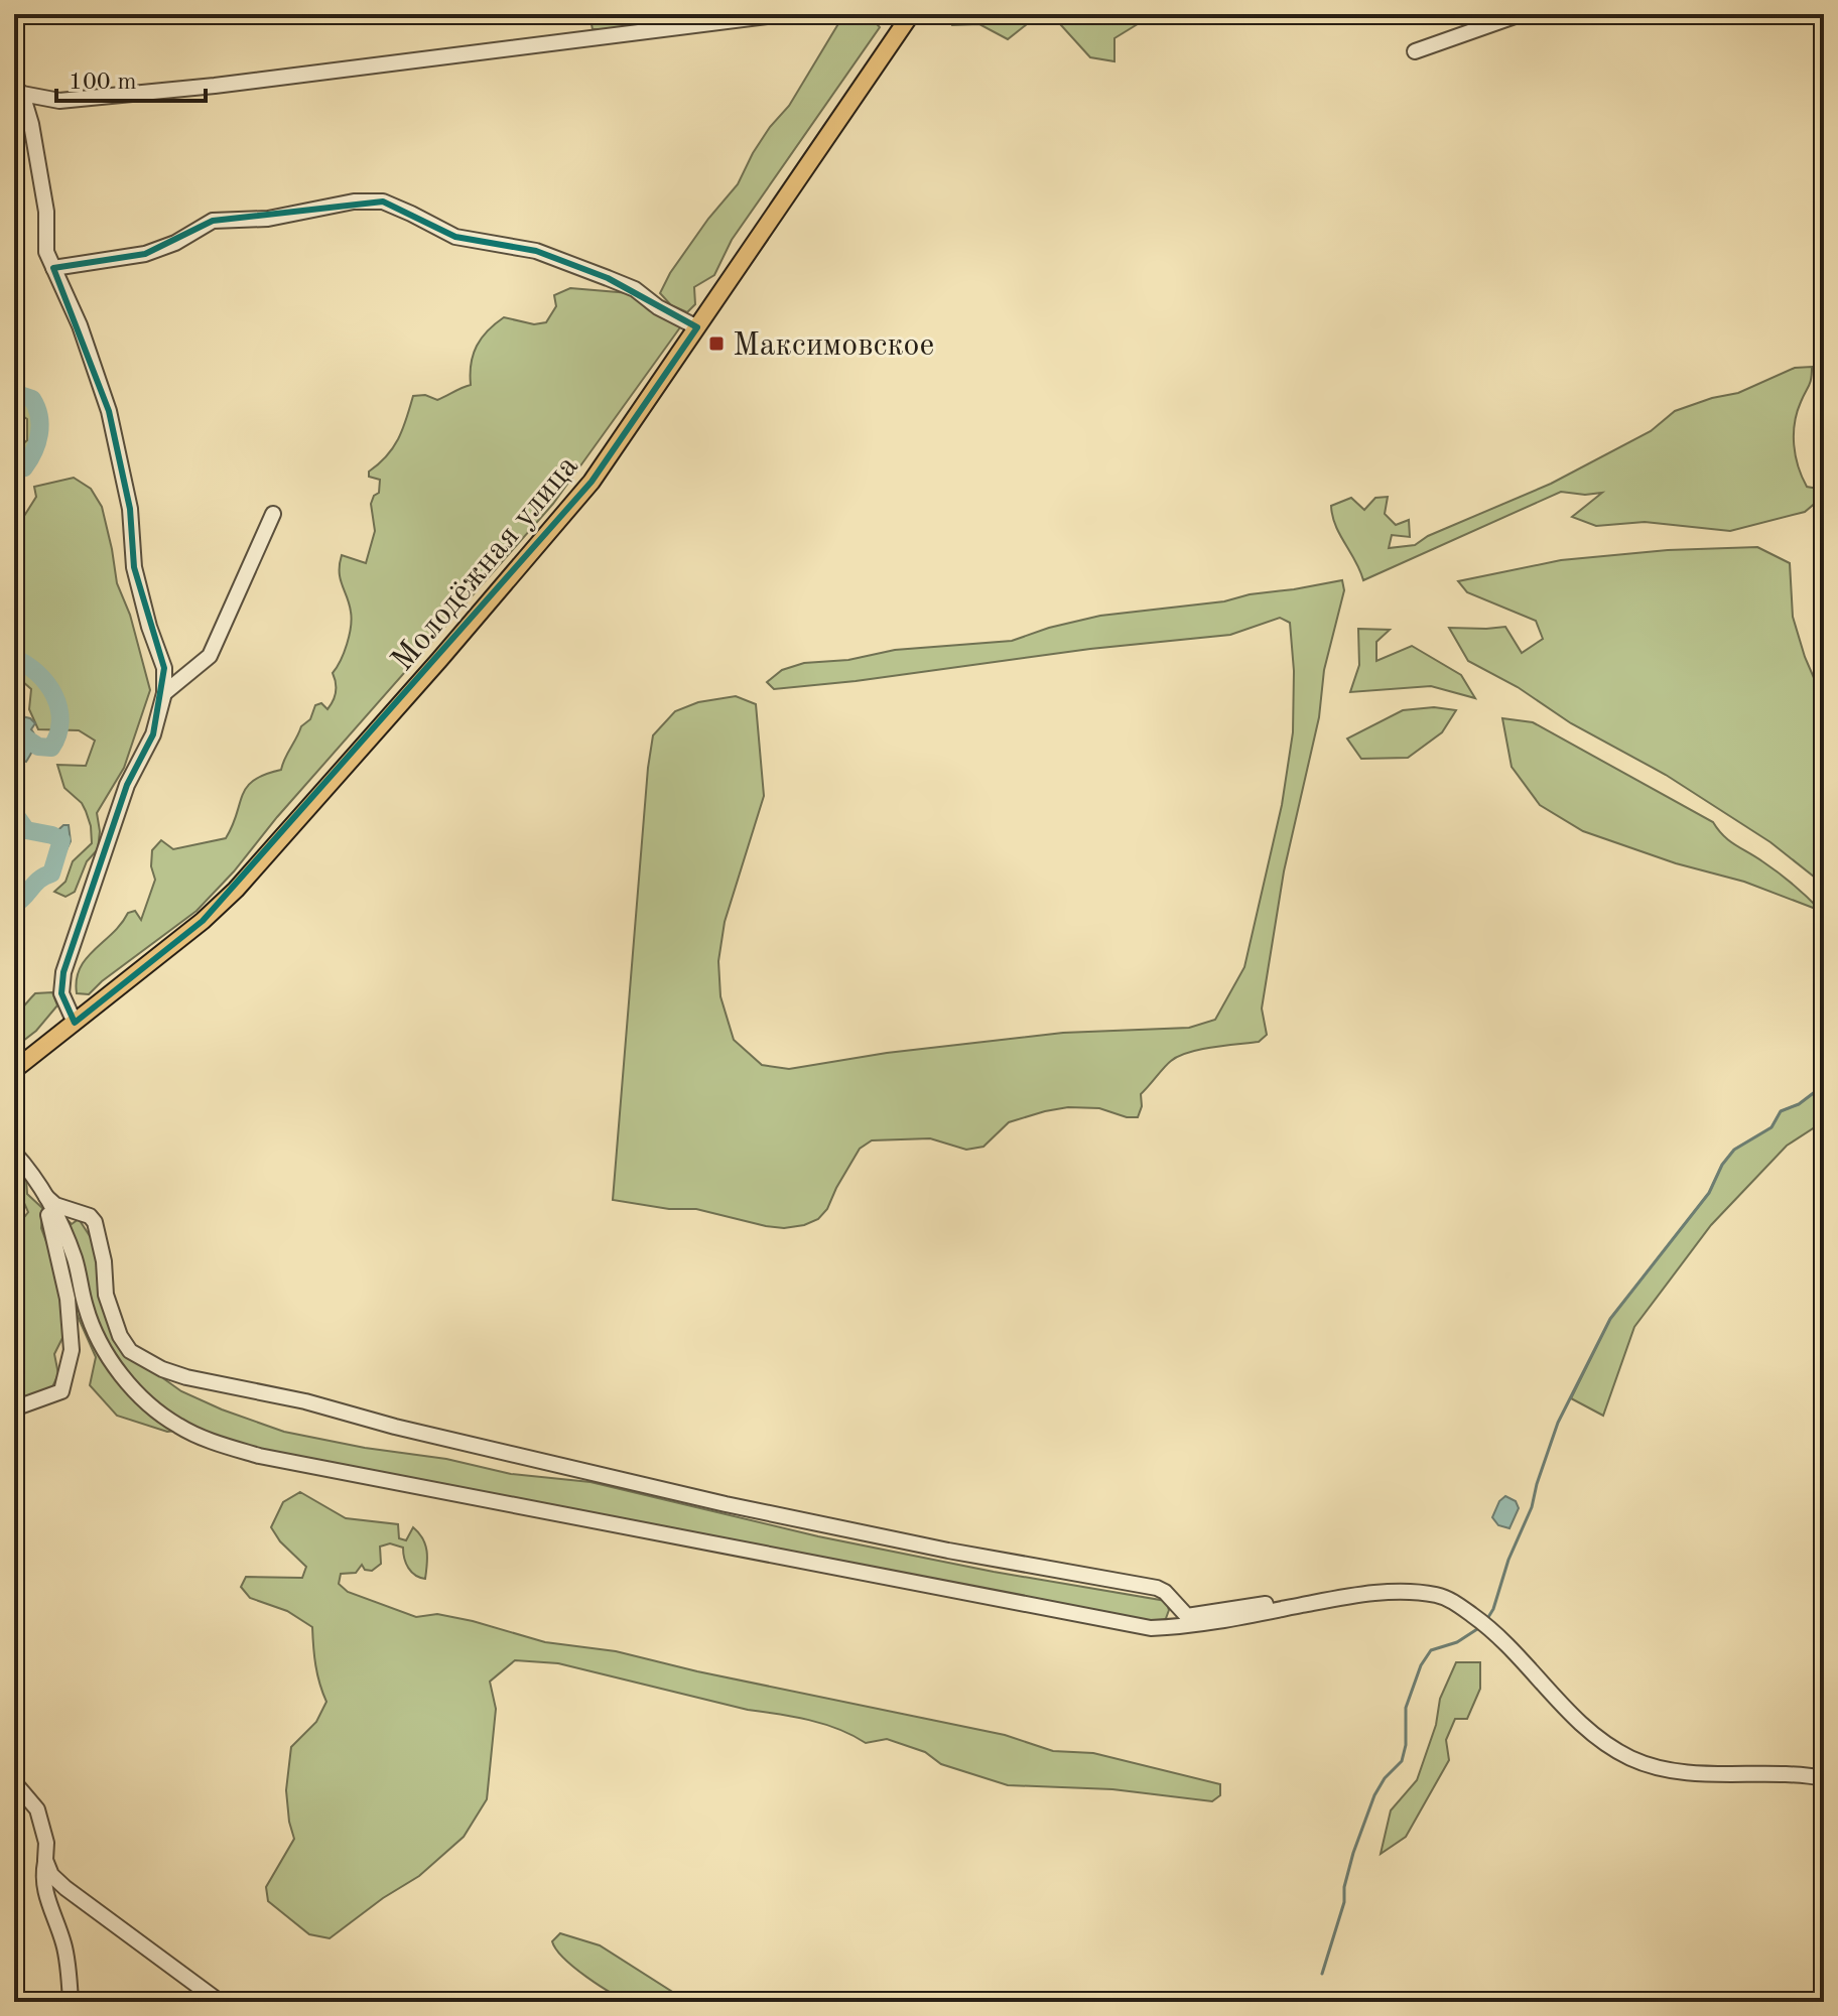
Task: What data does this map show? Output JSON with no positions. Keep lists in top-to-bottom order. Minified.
{"streets":{"main road":["Молодёжная улица"]},"places":{"transit":["Максимовское"]},"scale_bar":"100 m"}
